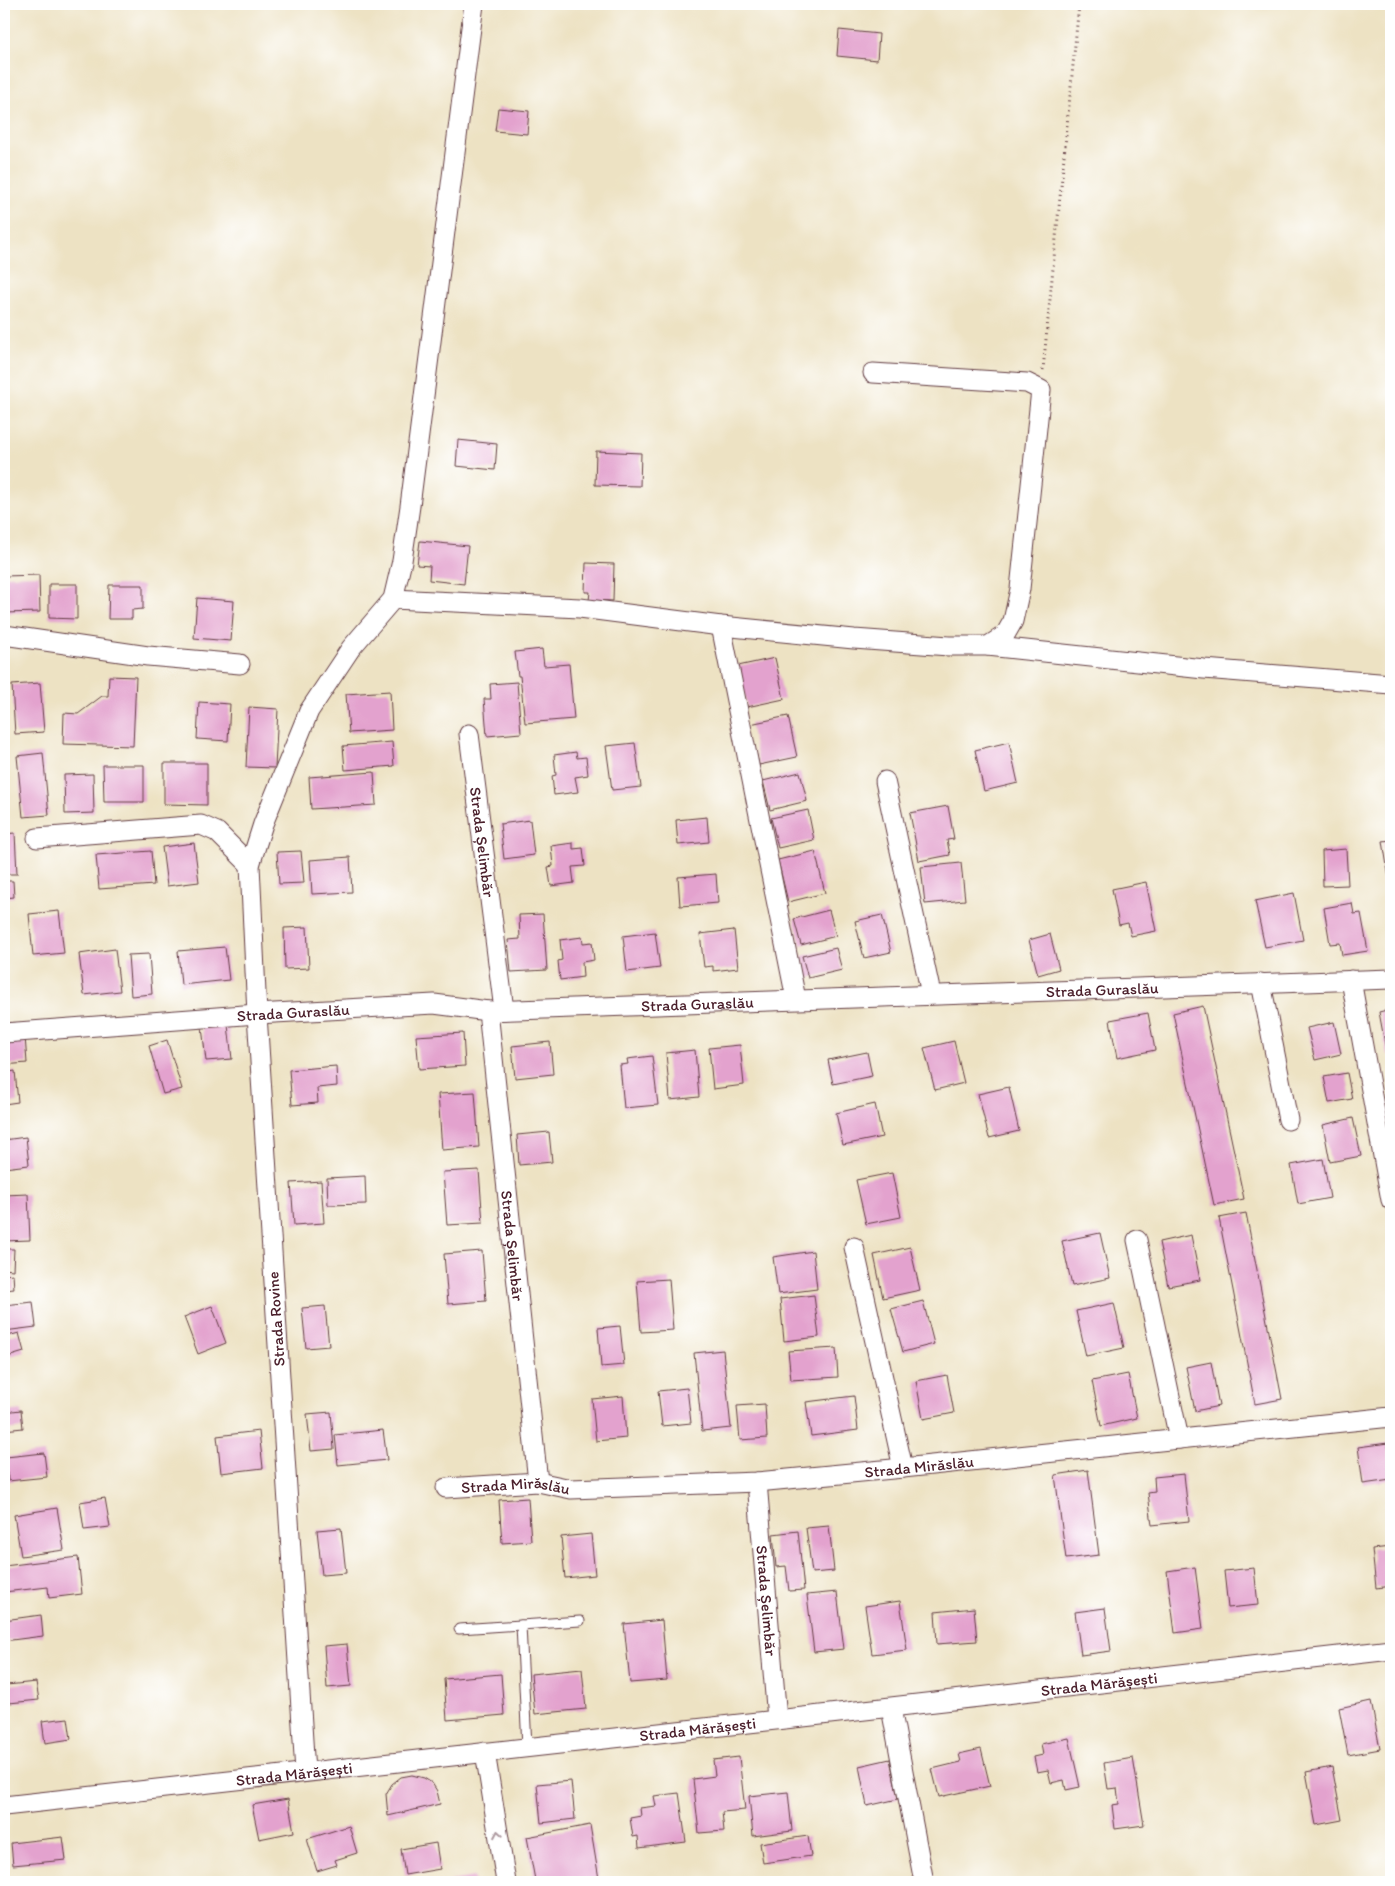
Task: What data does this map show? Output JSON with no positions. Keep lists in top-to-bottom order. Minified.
{"streets":{"street":["Strada Șelimbăr","Strada Guraslău","Strada Rovine","Strada Mirăslău","Strada Mărășești"]},"crossings":[["Strada Șelimbăr","Strada Guraslău"],["Strada Șelimbăr","Strada Mirăslău"],["Strada Șelimbăr","Strada Mărășești"],["Strada Guraslău","Strada Rovine"],["Strada Rovine","Strada Mărășești"]]}
